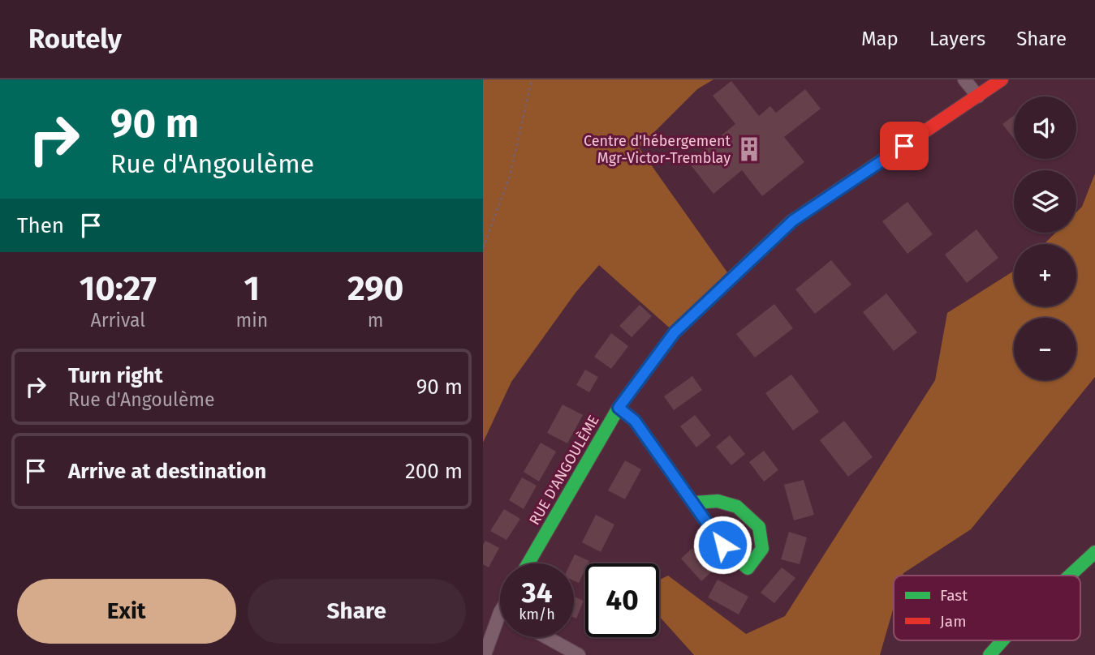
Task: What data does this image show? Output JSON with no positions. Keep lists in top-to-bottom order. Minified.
{"streets":{"street":["RUE D'ANGOULÈME"]},"places":{"building":["Centre d'hébergement Mgr-Victor-Tremblay"]},"legend":["Fast","Jam"],"page":{"header":"Routely","nav":["Map","Layers","Share"],"turn":["90 m","Rue d'Angoulème"],"map_buttons":["+","−"],"then":"Then","eta":["10:27","Arrival","1","min","290","m"],"list":[{"name":"Turn right","note":"Rue d'Angoulème","value":"90 m"},{"name":"Arrive at destination","value":"200 m"}],"speed":"34 km/h","limit":"40","buttons":["Exit","Share"]}}
